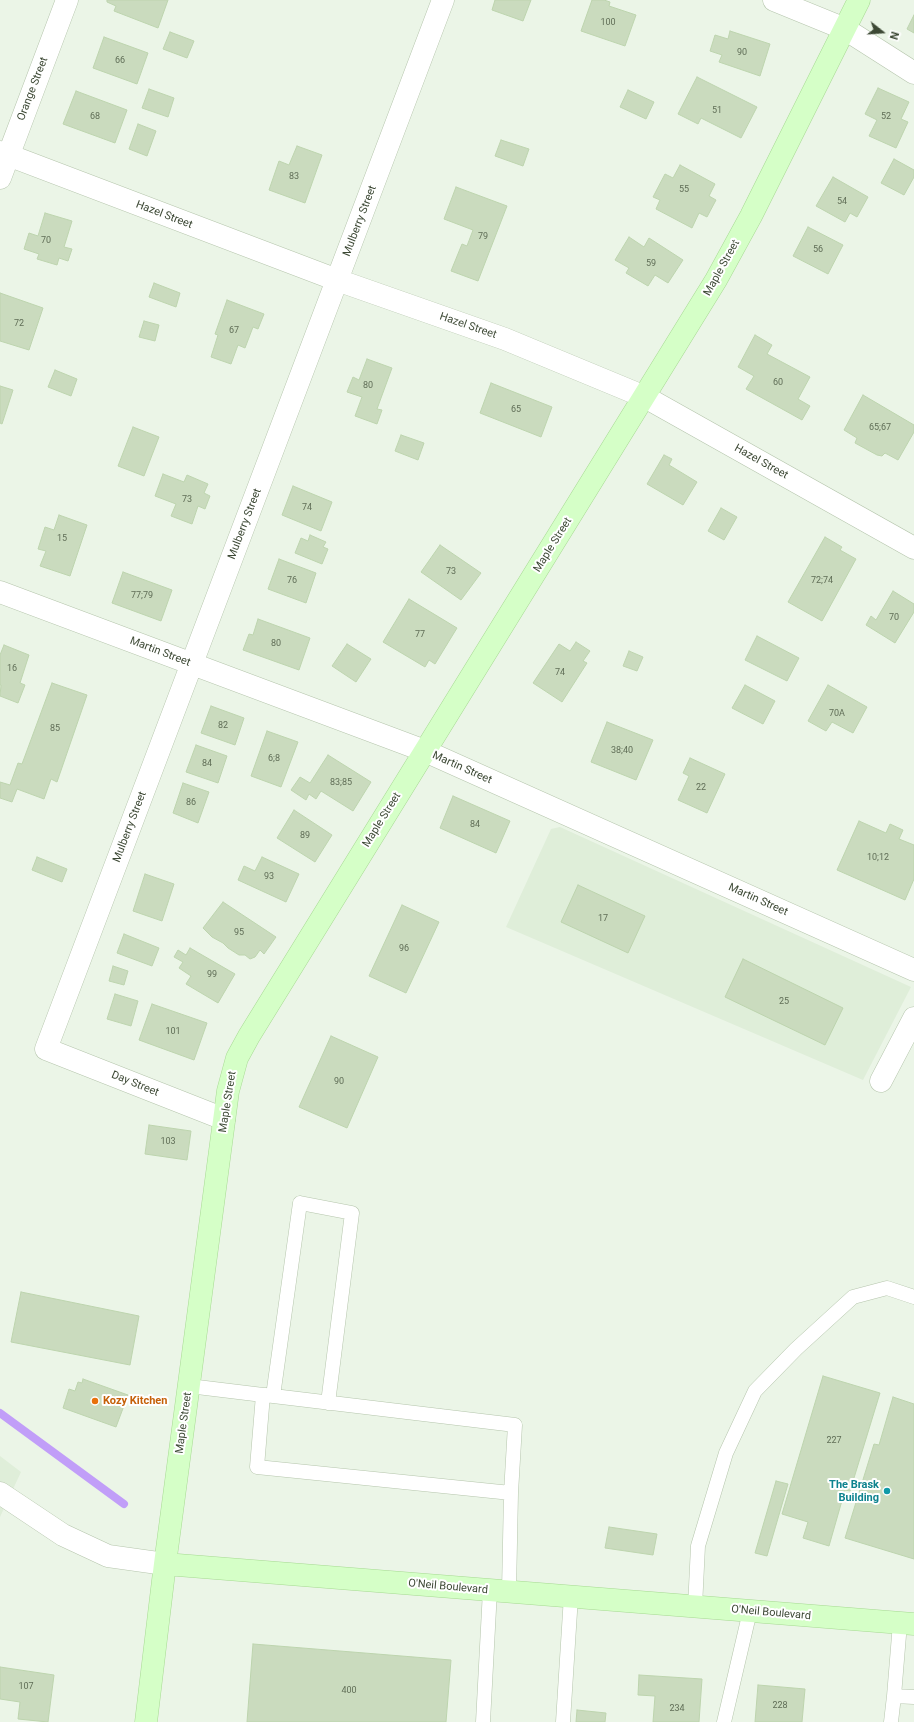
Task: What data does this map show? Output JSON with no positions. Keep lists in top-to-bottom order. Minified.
{"streets":{"main road":["Maple Street","O'Neil Boulevard"],"street":["Orange Street","Hazel Street","Mulberry Street","Martin Street","Day Street"]},"crossings":[["Orange Street","Hazel Street"],["Hazel Street","Mulberry Street"],["Hazel Street","Maple Street"],["Mulberry Street","Martin Street"],["Mulberry Street","Day Street"],["Maple Street","Martin Street"],["Maple Street","Day Street"],["Maple Street","O'Neil Boulevard"]],"places":["Kozy Kitchen","The Brask Building"],"house_numbers":["100","90","66","51","68","52","83","55","54","79","70","56","59","72","67","60","80","65","65;67","73","74","15","73","76","72;74","77;79","70","77","80","16","74","70A","82","85","38;40","6;8","84","83;85","22","86","84","89","10;12","93","17","95","96","99","25","101","90","103","227","107","400","228","234"],"north":"right"}
